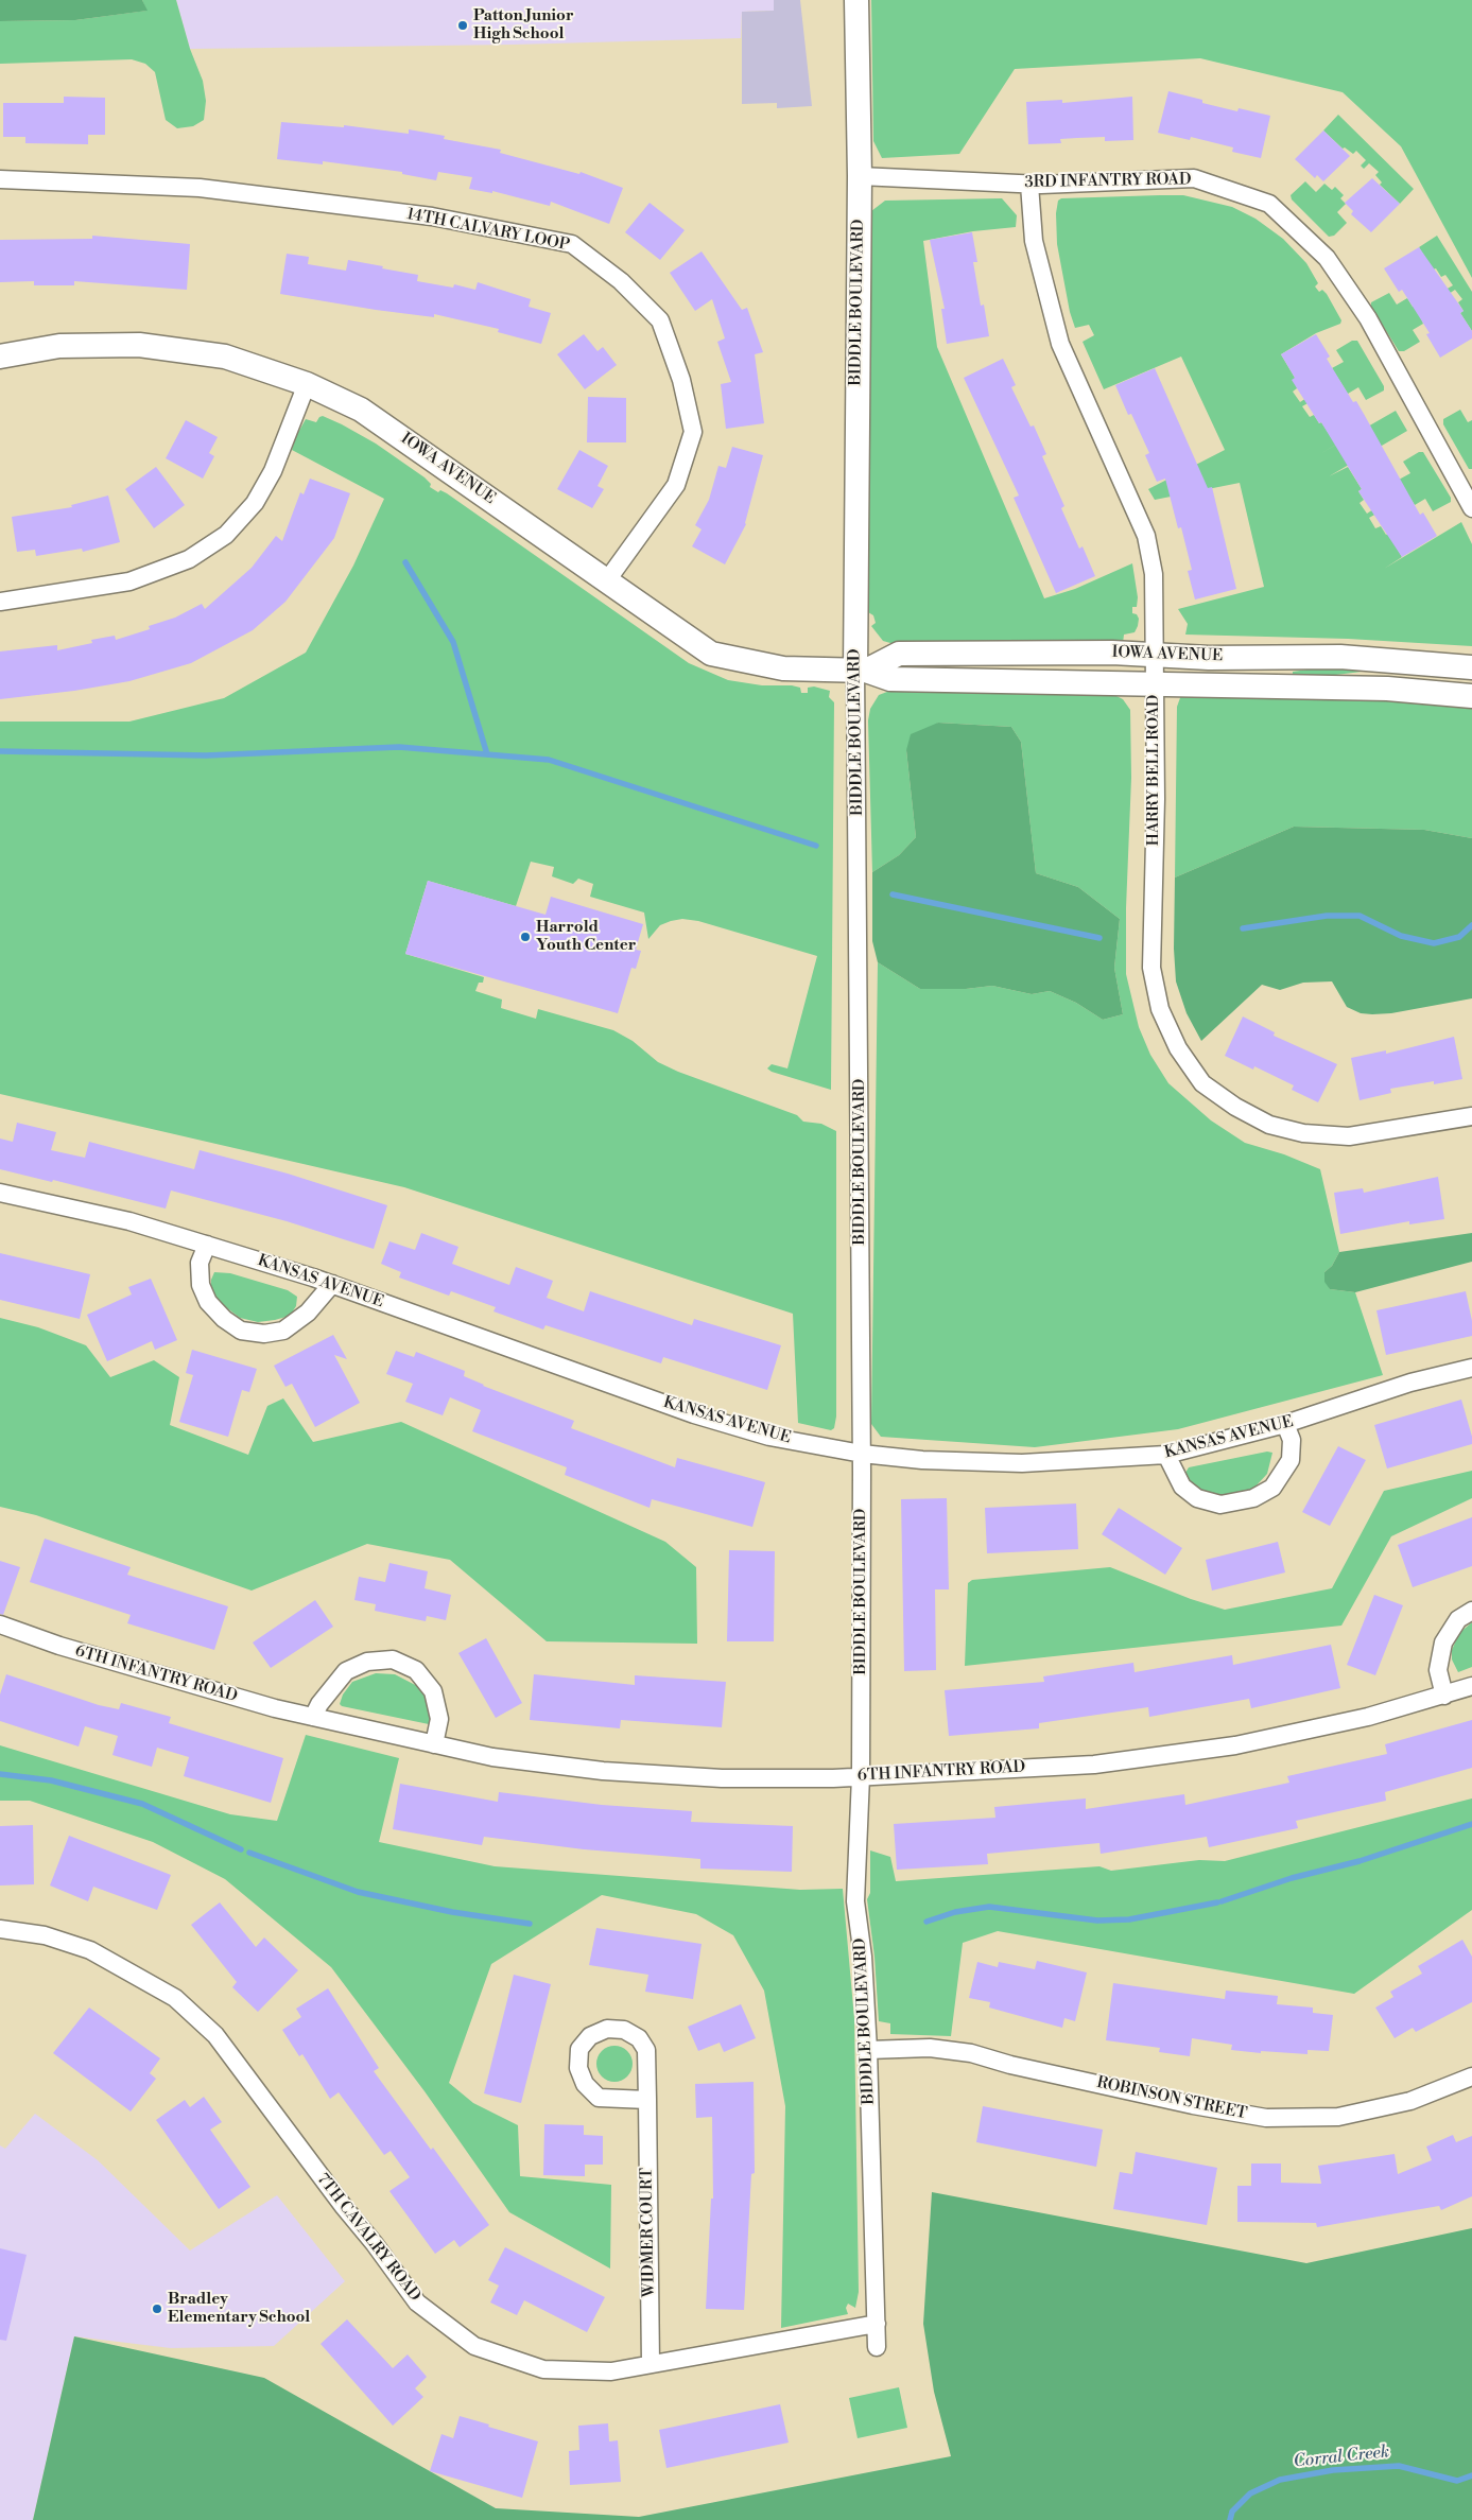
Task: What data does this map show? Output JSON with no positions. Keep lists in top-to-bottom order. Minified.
{"streets":{"street":["3RD INFANTRY ROAD","14TH CALVARY LOOP","BIDDLE BOULEVARD","IOWA AVENUE","HARRY BELL ROAD","KANSAS AVENUE","6TH INFANTRY ROAD","ROBINSON STREET","WIDMER COURT","7TH CAVALRY ROAD"]},"crossings":[["3RD INFANTRY ROAD","BIDDLE BOULEVARD"],["3RD INFANTRY ROAD","HARRY BELL ROAD"],["14TH CALVARY LOOP","IOWA AVENUE"],["BIDDLE BOULEVARD","IOWA AVENUE"],["BIDDLE BOULEVARD","KANSAS AVENUE"],["BIDDLE BOULEVARD","6TH INFANTRY ROAD"],["BIDDLE BOULEVARD","ROBINSON STREET"],["BIDDLE BOULEVARD","7TH CAVALRY ROAD"],["IOWA AVENUE","HARRY BELL ROAD"],["WIDMER COURT","7TH CAVALRY ROAD"]],"water":["Corral Creek"],"places":["Patton Junior High School","Harrold Youth Center","Bradley Elementary School"]}
